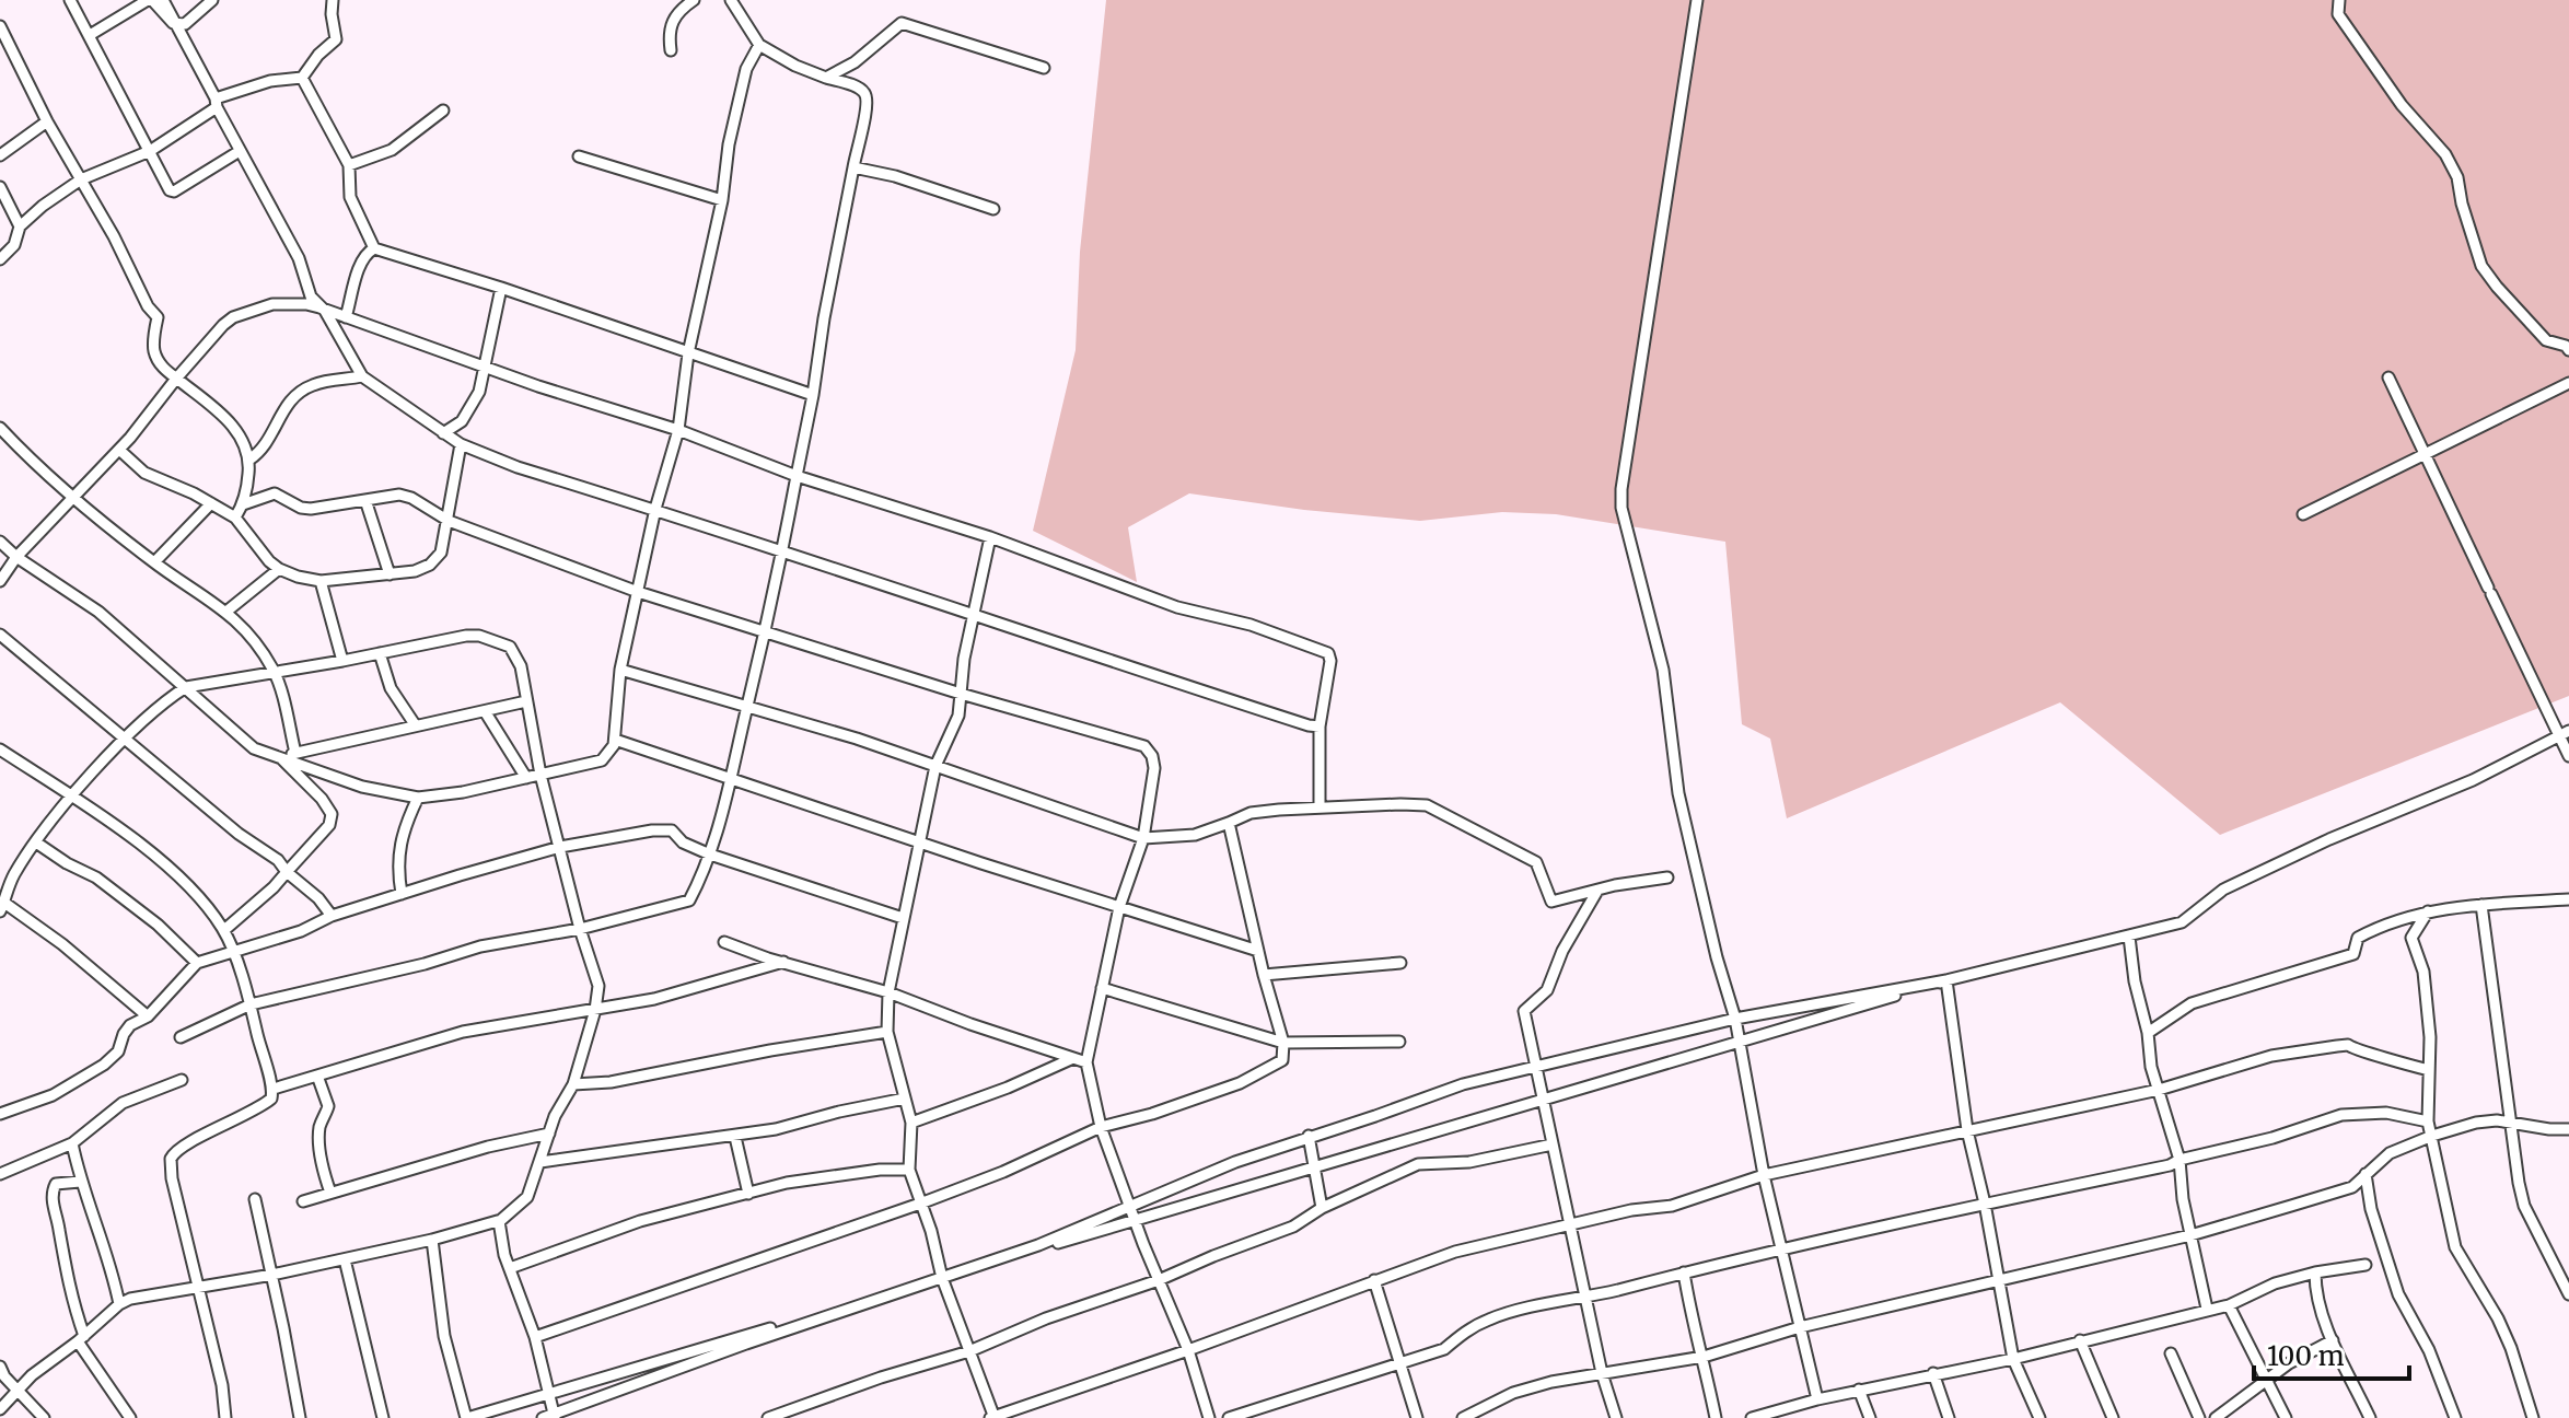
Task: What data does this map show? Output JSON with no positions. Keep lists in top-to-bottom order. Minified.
{"scale_bar":"100 m"}
